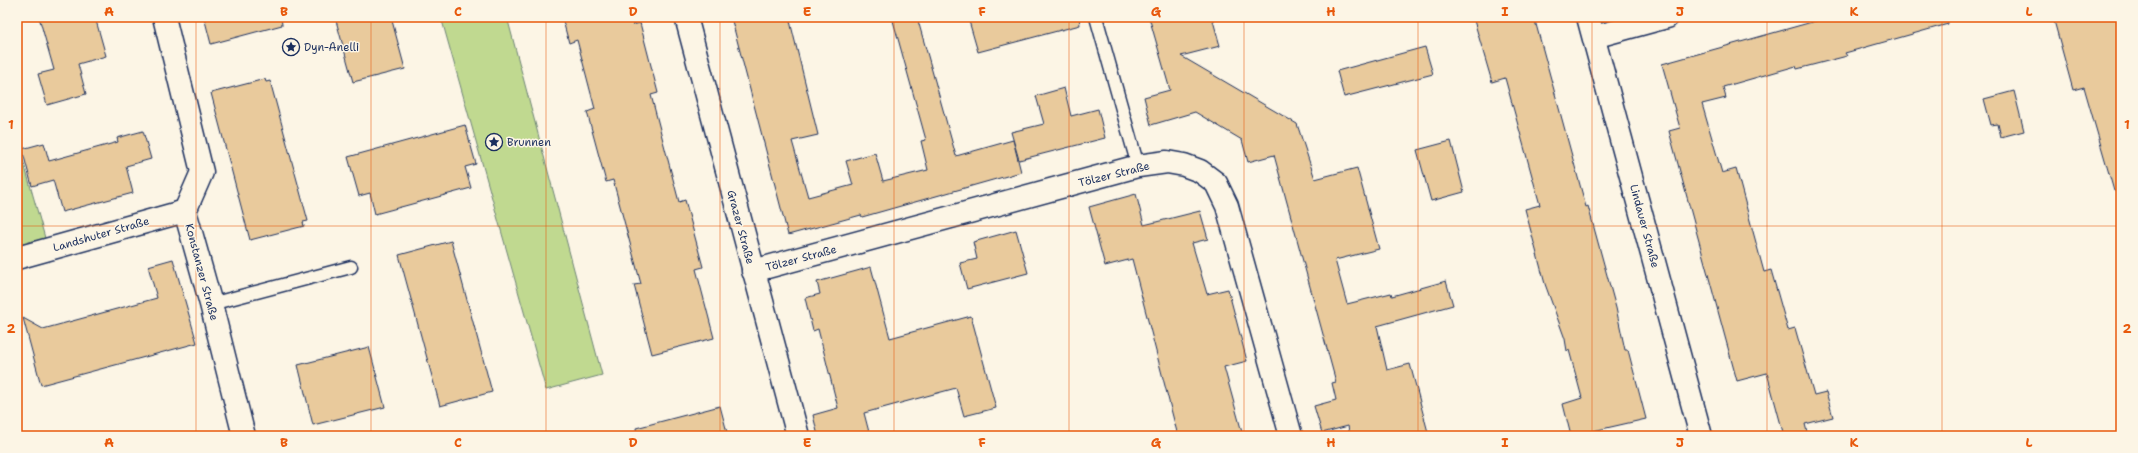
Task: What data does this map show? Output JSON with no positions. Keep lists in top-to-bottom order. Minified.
{"streets":{"street":["Tölzer Straße","Lindauer Straße","Grazer Straße","Landshuter Straße","Konstanzer Straße"]},"crossings":[["Tölzer Straße","Grazer Straße"],["Landshuter Straße","Konstanzer Straße"]],"places":{"place":["Dyn-Anelli","Brunnen"]},"grid":{"columns":["A","B","C","D","E","F","G","H","I","J","K","L"],"rows":["1","2"]}}
